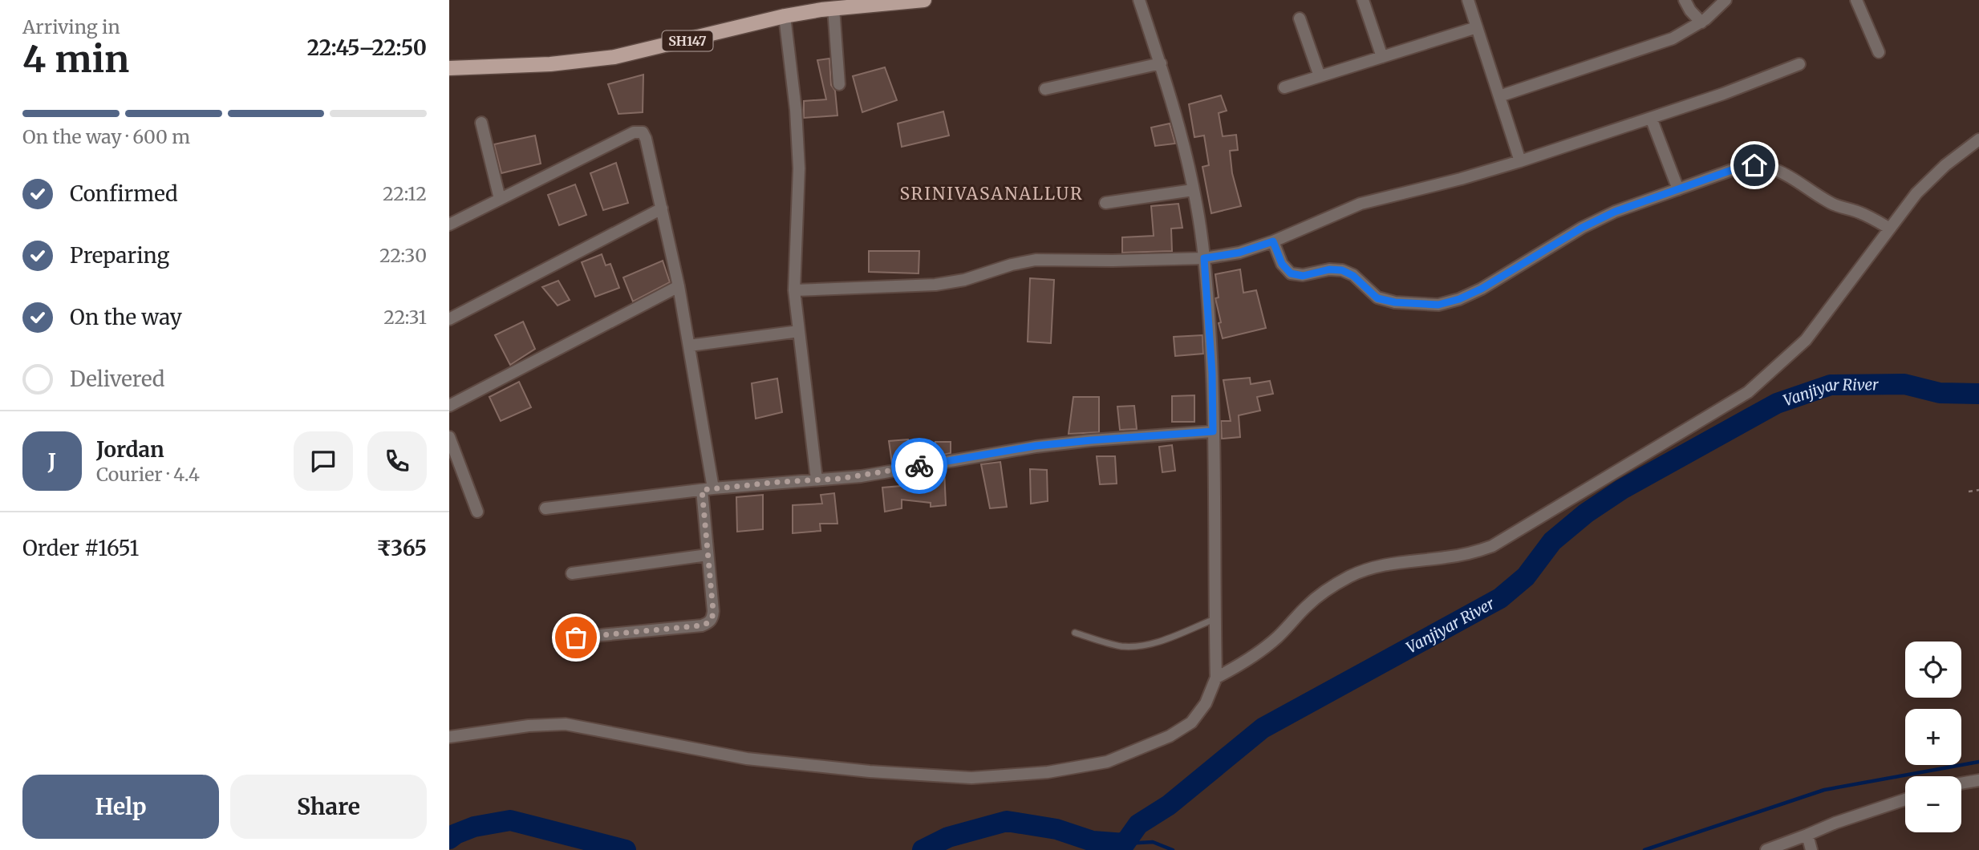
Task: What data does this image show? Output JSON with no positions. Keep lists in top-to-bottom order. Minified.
{"streets":{"main road":["SH147"]},"districts":["SRINIVASANALLUR"],"water":["Vanjiyar River"],"page":{"heading":["4 min","Arriving in","22:45–22:50"],"panel":["Jordan","Courier · 4.4","Order #1651","₹365"],"bar":"On the way · 600 m","list":[["Confirmed","22:12"],["Preparing","22:30"],["On the way","22:31"],"Delivered"],"round":"J","map_buttons":["+","−"],"buttons":["Help","Share"]}}
